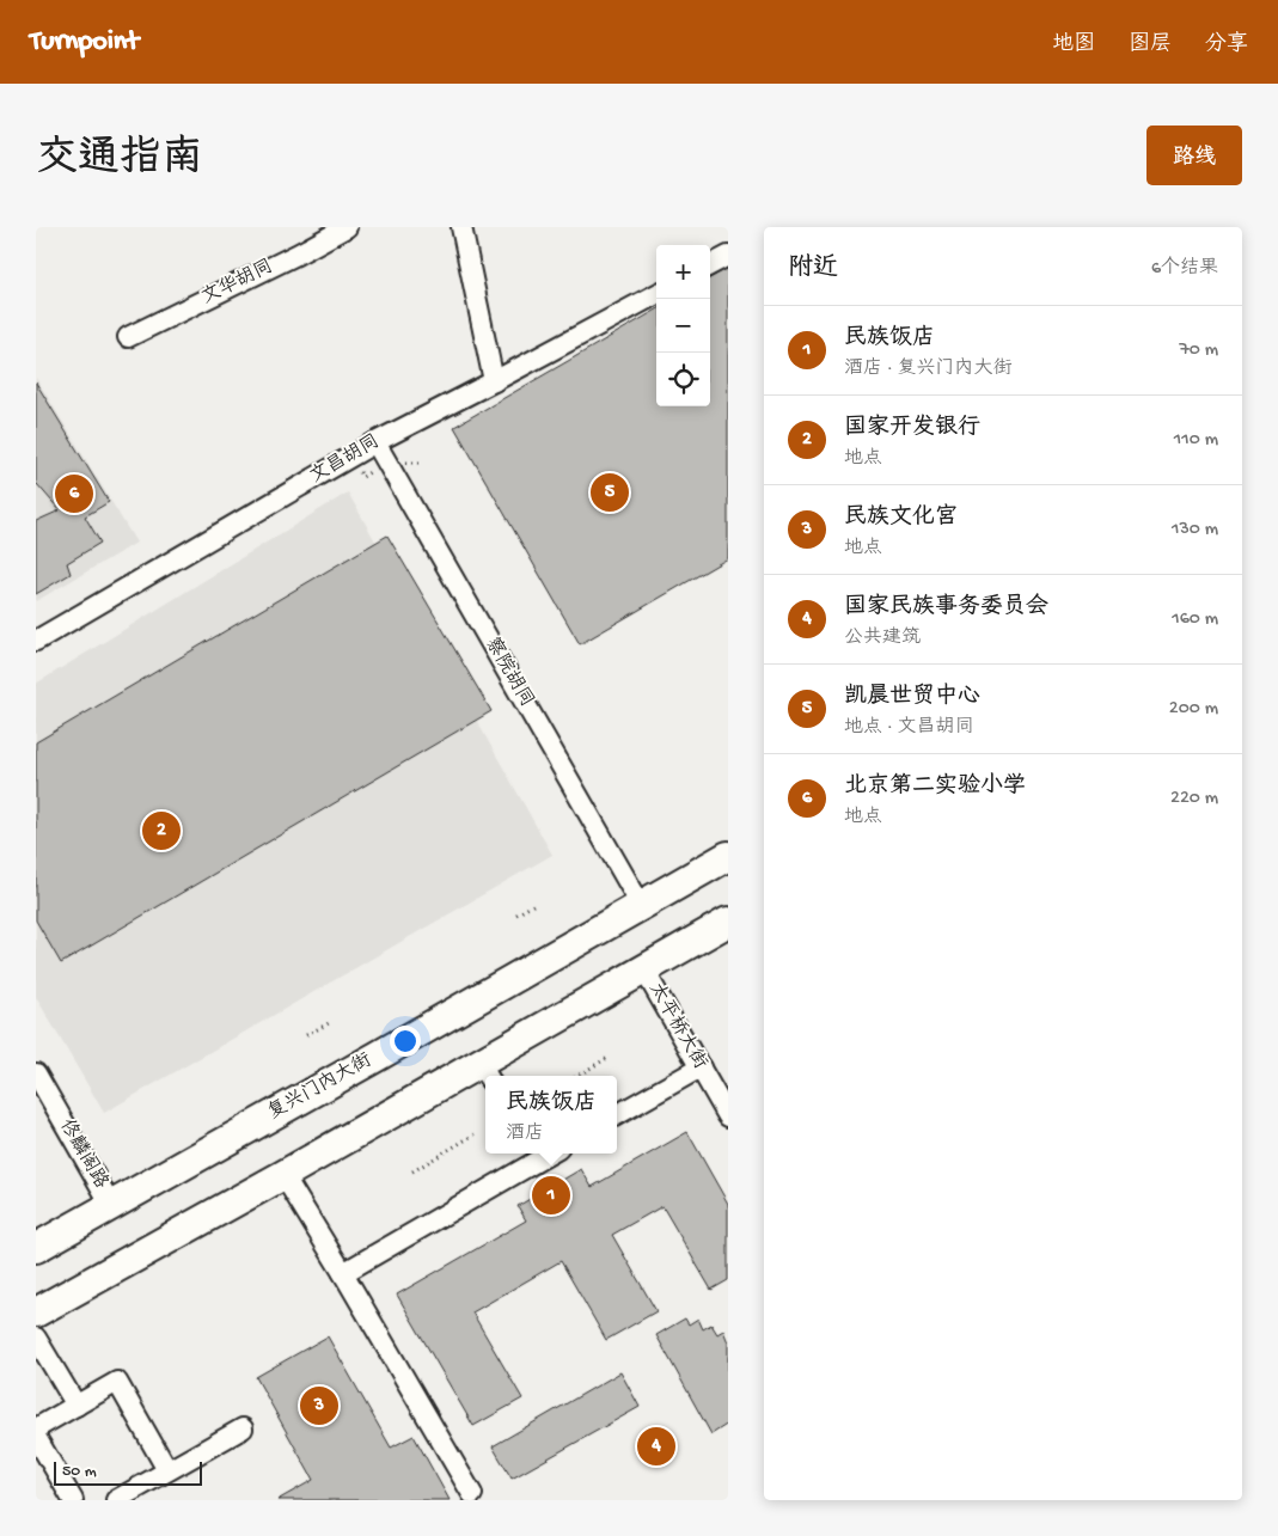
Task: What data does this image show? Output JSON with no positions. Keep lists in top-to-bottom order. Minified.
{"streets":{"highway":["复兴门内大街"],"street":["文华胡同","文昌胡同","察院胡同","太平桥大街","佟麟阁路"]},"crossings":[["文昌胡同","察院胡同"],["察院胡同","复兴门内大街"],["复兴门内大街","佟麟阁路"]],"scale_bar":"50 m","page":{"header":"Turnpoint","nav":["地图","图层","分享"],"title":"交通指南","buttons":"路线","heading":["附近","6个结果"],"map_buttons":["+","−"],"list":[{"mark":"1","name":"民族饭店","note":"酒店 · 复兴门内大街","value":"70 m"},{"mark":"2","name":"国家开发银行","note":"地点","value":"110 m"},{"mark":"3","name":"民族文化宫","note":"地点","value":"130 m"},{"mark":"4","name":"国家民族事务委员会","note":"公共建筑","value":"160 m"},{"mark":"5","name":"凯晨世贸中心","note":"地点 · 文昌胡同","value":"200 m"},{"mark":"6","name":"北京第二实验小学","note":"地点","value":"220 m"}],"pins":["5","6","2","1","3","4"],"popup":["民族饭店","酒店"],"scale":"50 m"}}
